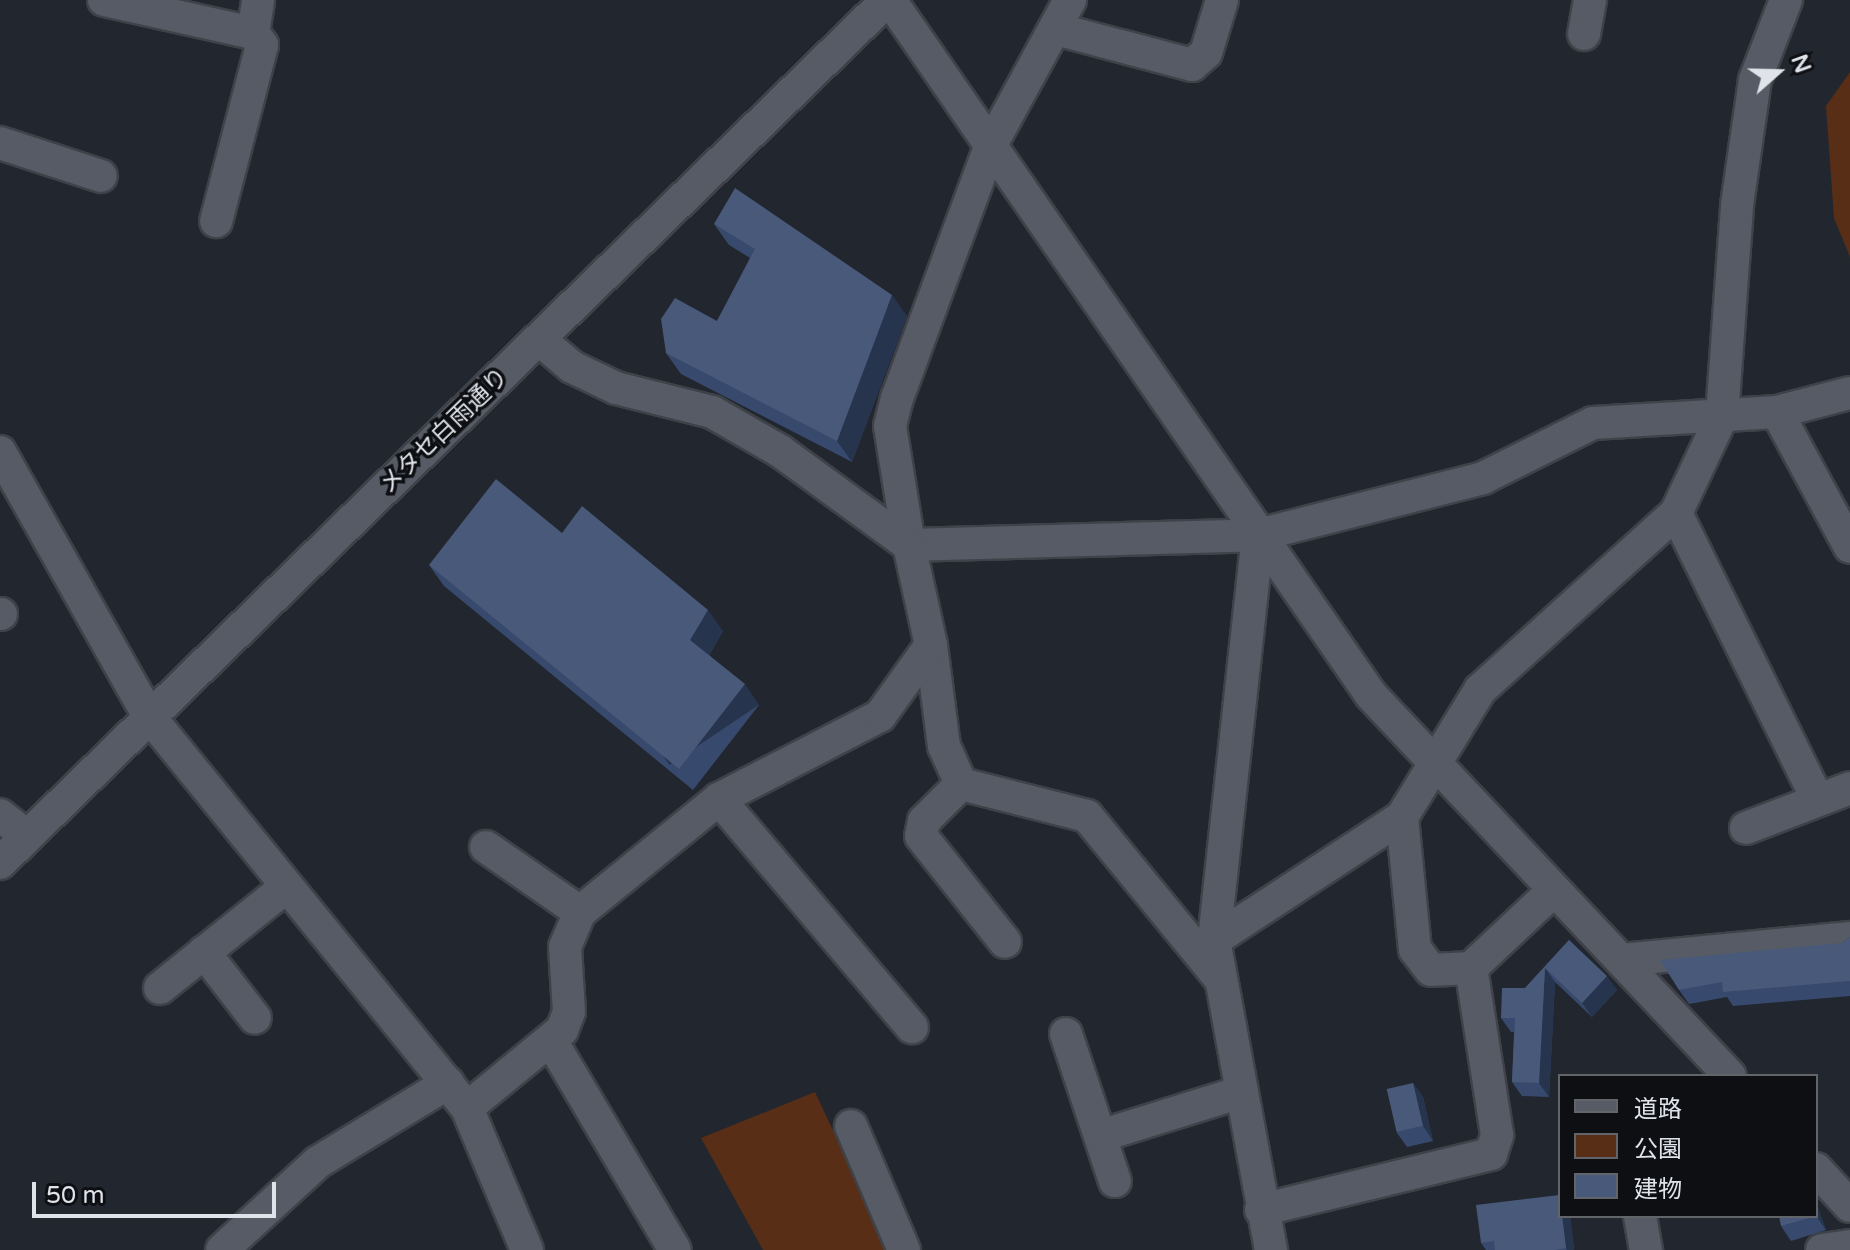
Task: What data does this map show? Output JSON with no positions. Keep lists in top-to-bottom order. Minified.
{"streets":{"street":["メタセ白雨通り"]},"legend":["道路","公園","建物"],"scale_bar":"50 m","north":"right"}
